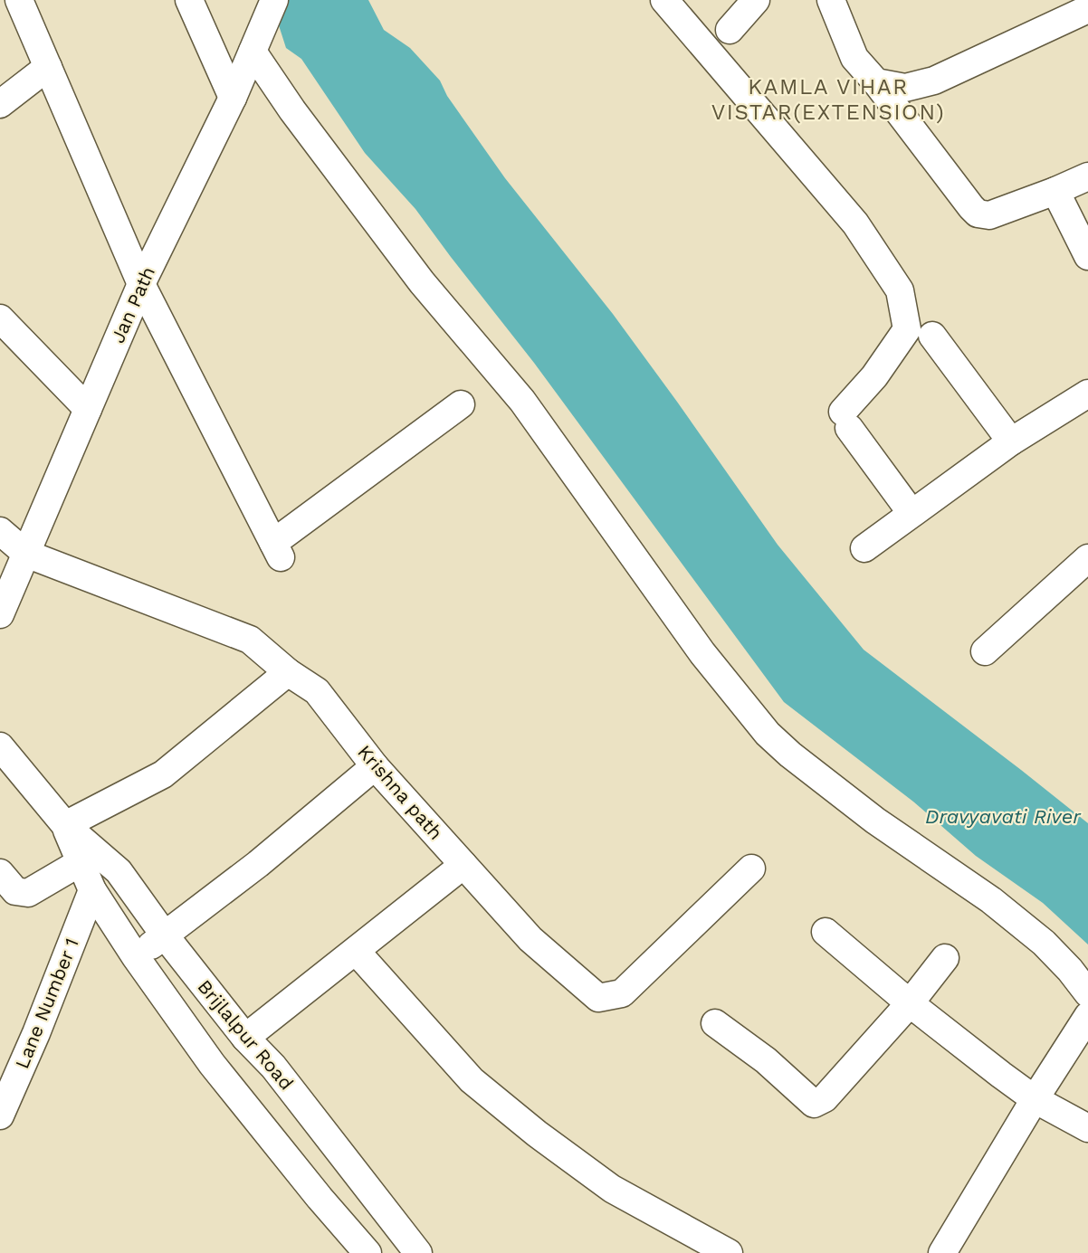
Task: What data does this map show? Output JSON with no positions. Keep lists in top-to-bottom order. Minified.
{"streets":{"street":["Jan Path","Krishna path","Lane Number 1","Brijlalpur Road"]},"crossings":[["Jan Path","Krishna path"],["Lane Number 1","Brijlalpur Road"]],"districts":["KAMLA VIHAR VISTAR(EXTENSION)"],"water":["Dravyavati River"]}
